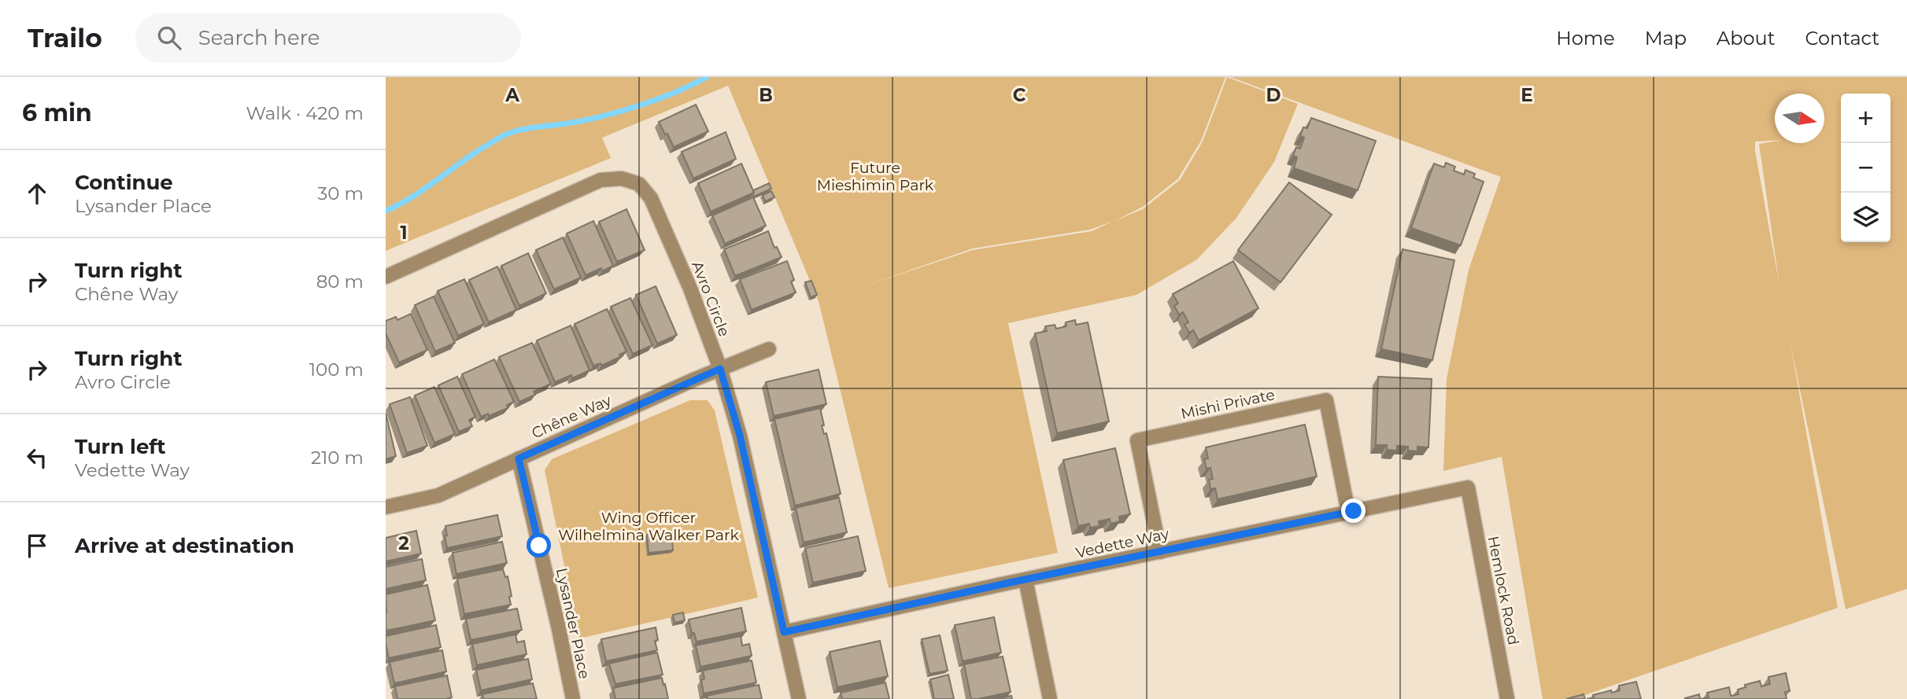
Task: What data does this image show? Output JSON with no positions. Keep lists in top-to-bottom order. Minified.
{"streets":{"street":["Avro Circle","Mishi Private","Chêne Way","Vedette Way","Hemlock Road","Lysander Place"]},"crossings":[["Avro Circle","Chêne Way"],["Avro Circle","Vedette Way"],["Mishi Private","Vedette Way"],["Chêne Way","Lysander Place"],["Vedette Way","Hemlock Road"]],"parks":["Future Mieshimin Park","Wing Officer Wilhelmina Walker Park"],"north":"right","page":{"header":"Trailo","search":"Search here","nav":["Home","Map","About","Contact"],"heading":["6 min","Walk · 420 m"],"map_buttons":["+","−"],"list":[["Continue","Lysander Place","30 m"],["Turn right","Chêne Way","80 m"],["Turn right","Avro Circle","100 m"],["Turn left","Vedette Way","210 m"],"Arrive at destination"]},"grid":{"columns":["A","B","C","D","E"],"rows":["1","2"]}}
